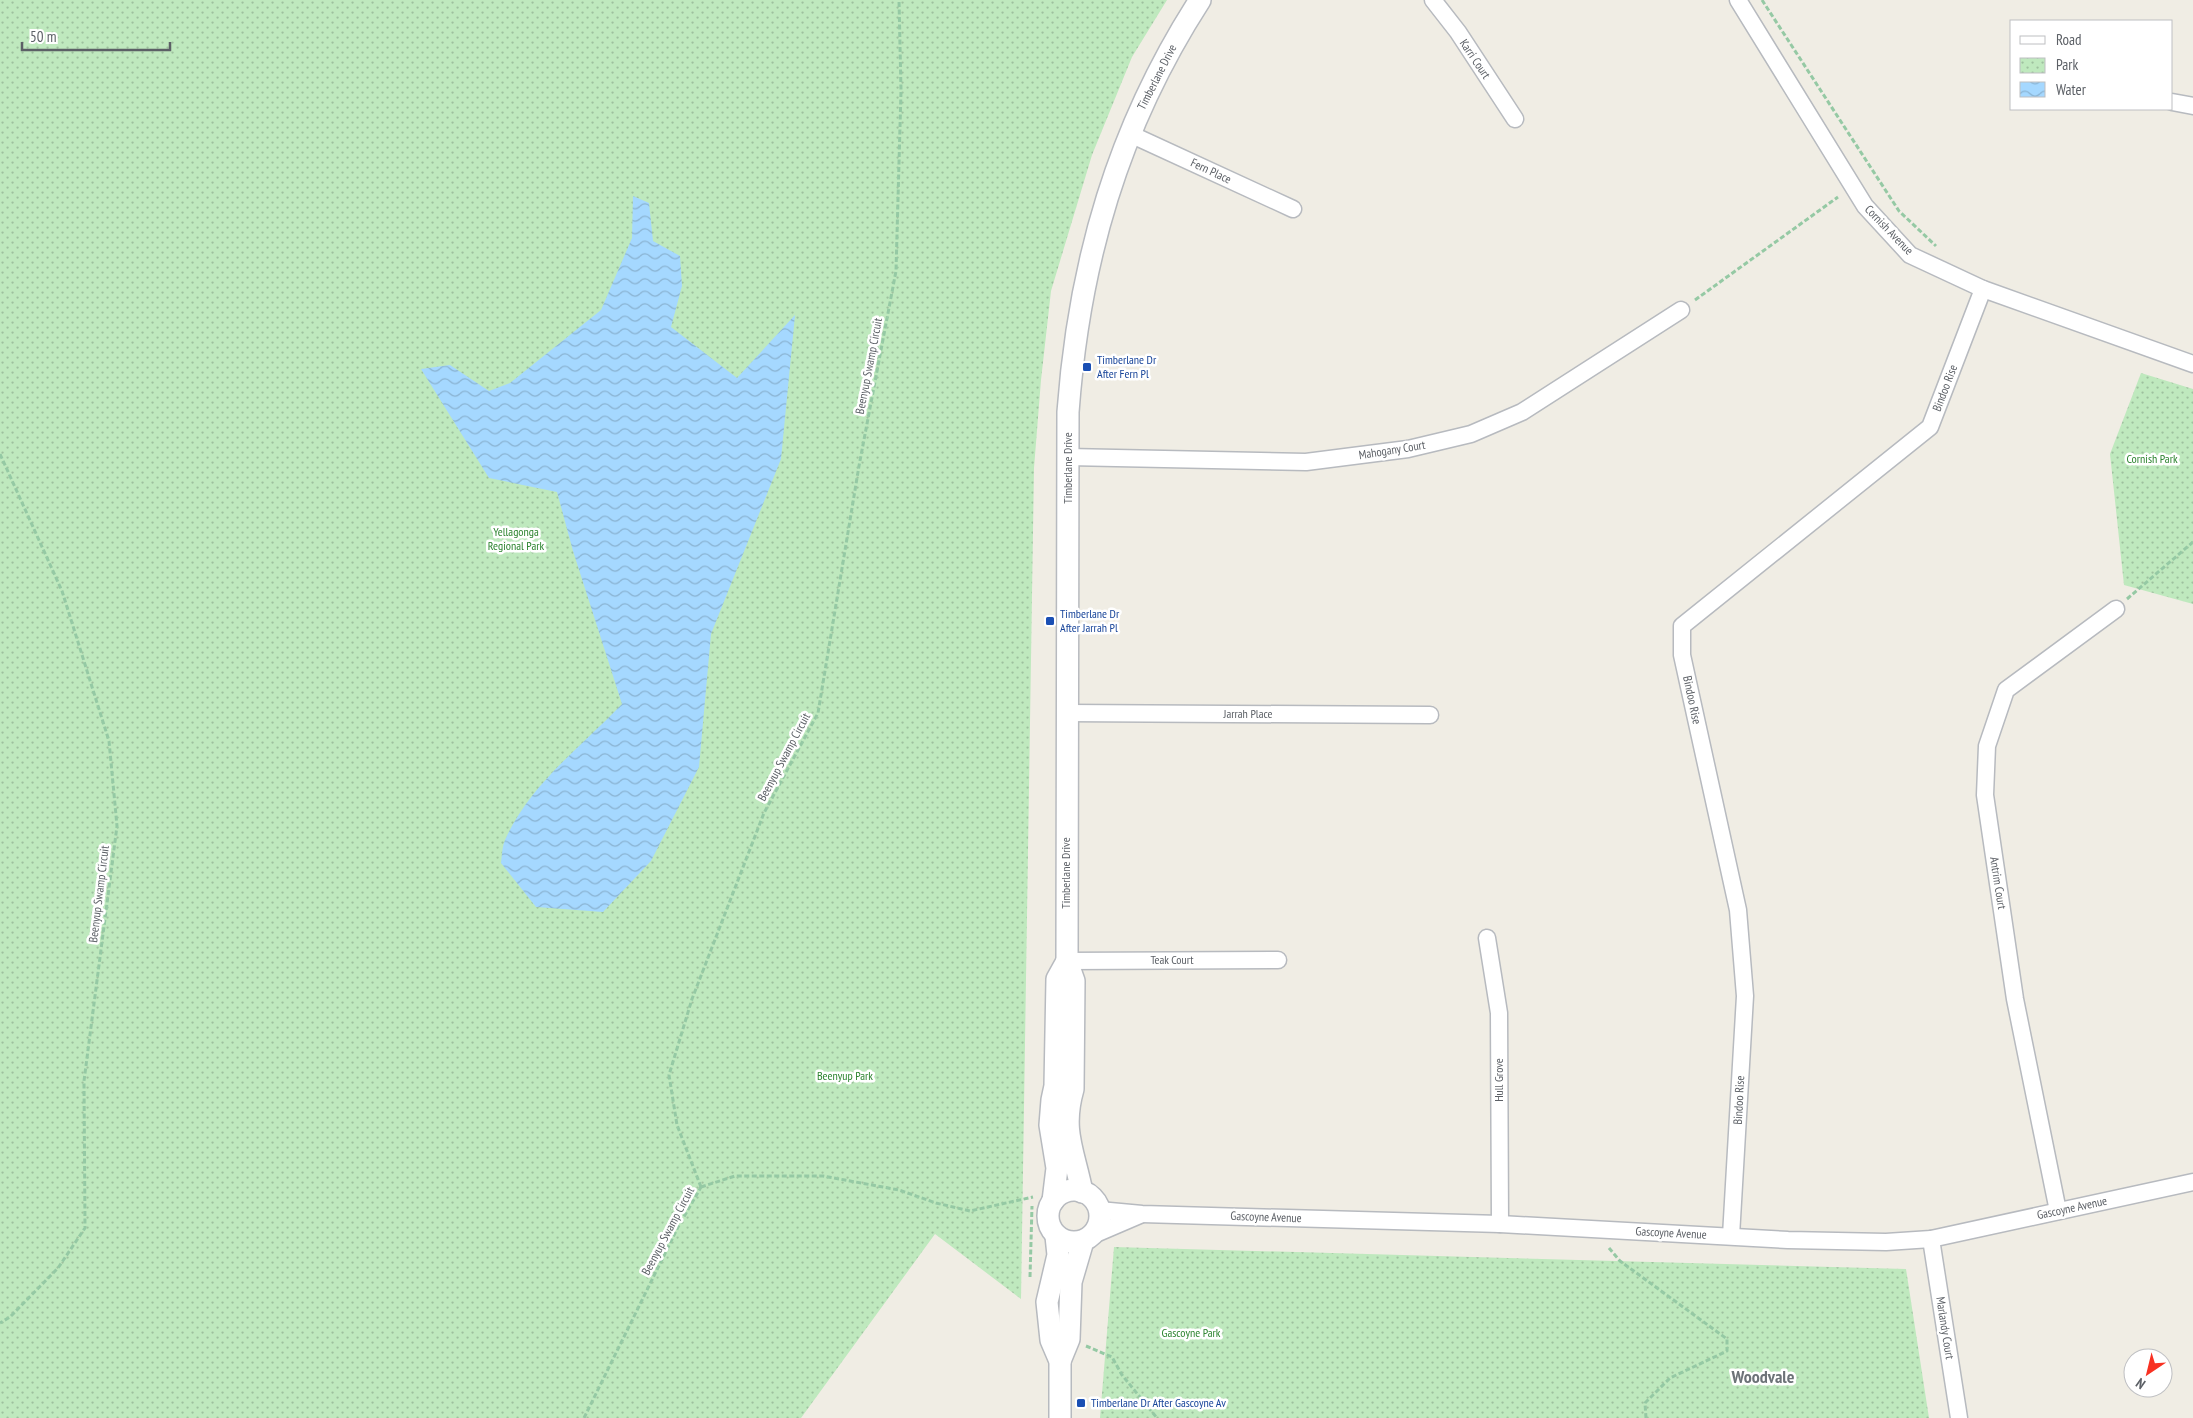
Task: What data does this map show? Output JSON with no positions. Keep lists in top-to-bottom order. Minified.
{"streets":{"street":["Karri Court","Timberlane Drive","Fern Place","Cornish Avenue","Bindoo Rise","Mahogany Court","Jarrah Place","Antrim Court","Teak Court","Hull Grove","Gascoyne Avenue","Marlandy Court"],"path":["Beenyup Swamp Circuit"]},"crossings":[["Timberlane Drive","Fern Place"],["Timberlane Drive","Mahogany Court"],["Timberlane Drive","Jarrah Place"],["Timberlane Drive","Teak Court"],["Timberlane Drive","Gascoyne Avenue"],["Cornish Avenue","Bindoo Rise"],["Bindoo Rise","Gascoyne Avenue"],["Antrim Court","Gascoyne Avenue"],["Hull Grove","Gascoyne Avenue"],["Gascoyne Avenue","Marlandy Court"]],"districts":["Woodvale"],"parks":["Cornish Park","Yellagonga Regional Park","Beenyup Park","Gascoyne Park"],"places":{"transit":["Timberlane Dr After Fern Pl","Timberlane Dr After Jarrah Pl","Timberlane Dr After Gascoyne Av"]},"legend":["Road","Park","Water"],"scale_bar":"50 m","north":"bottom left"}
